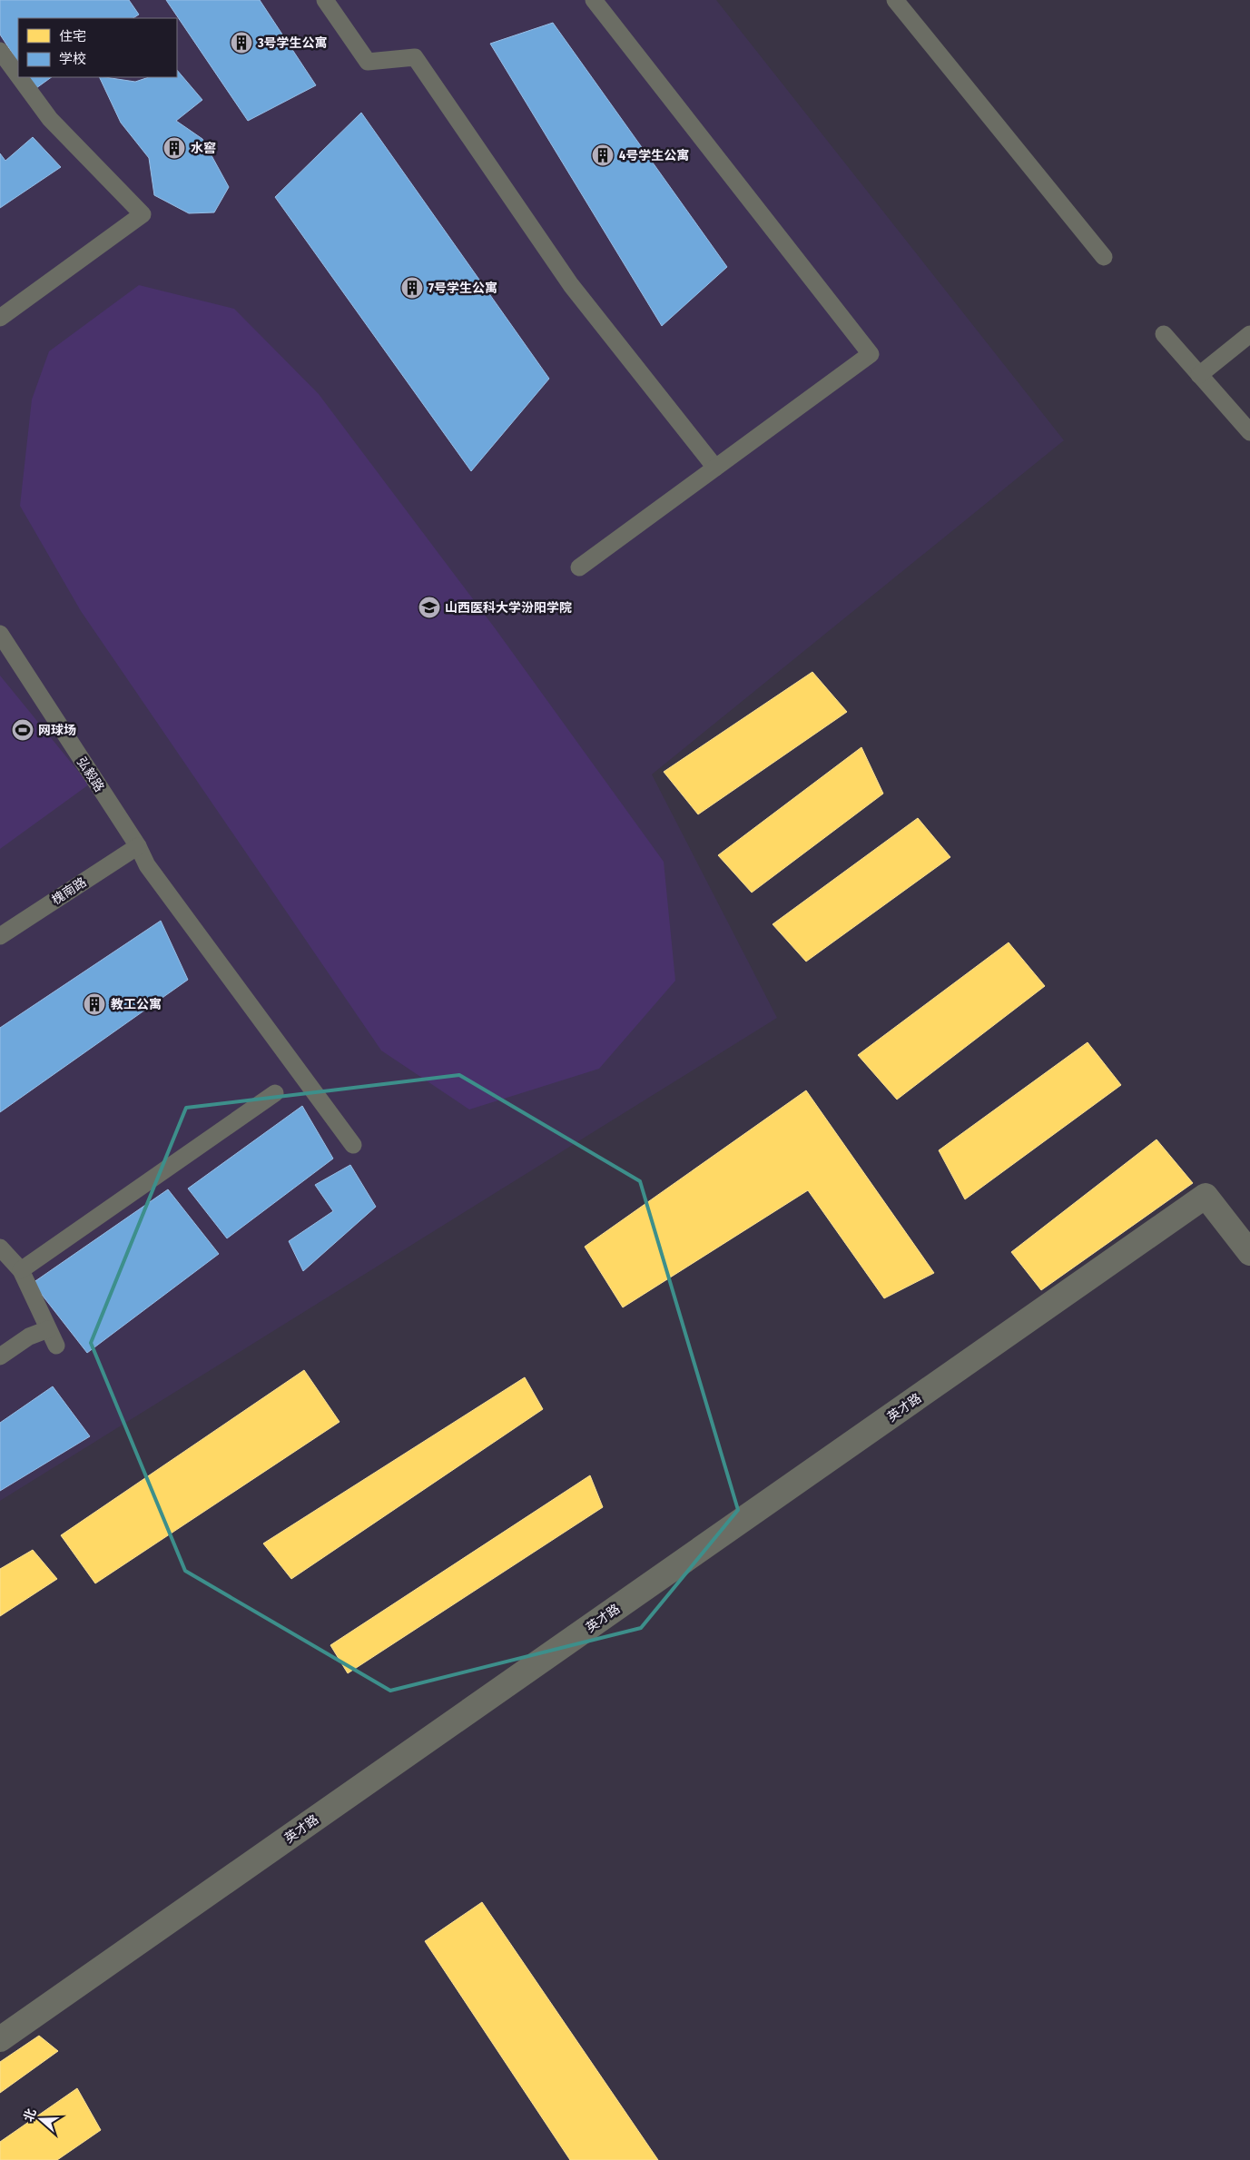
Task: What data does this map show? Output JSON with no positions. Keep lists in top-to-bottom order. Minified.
{"streets":{"street":["英才路"],"lane":["弘毅路","槐南路"]},"crossings":[["弘毅路","槐南路"]],"places":{"building":["3号学生公寓","水窖","4号学生公寓","7号学生公寓","教工公寓"],"school or university":["山西医科大学汾阳学院"],"sports":["网球场"]},"legend":["住宅","学校"],"north":"left"}
